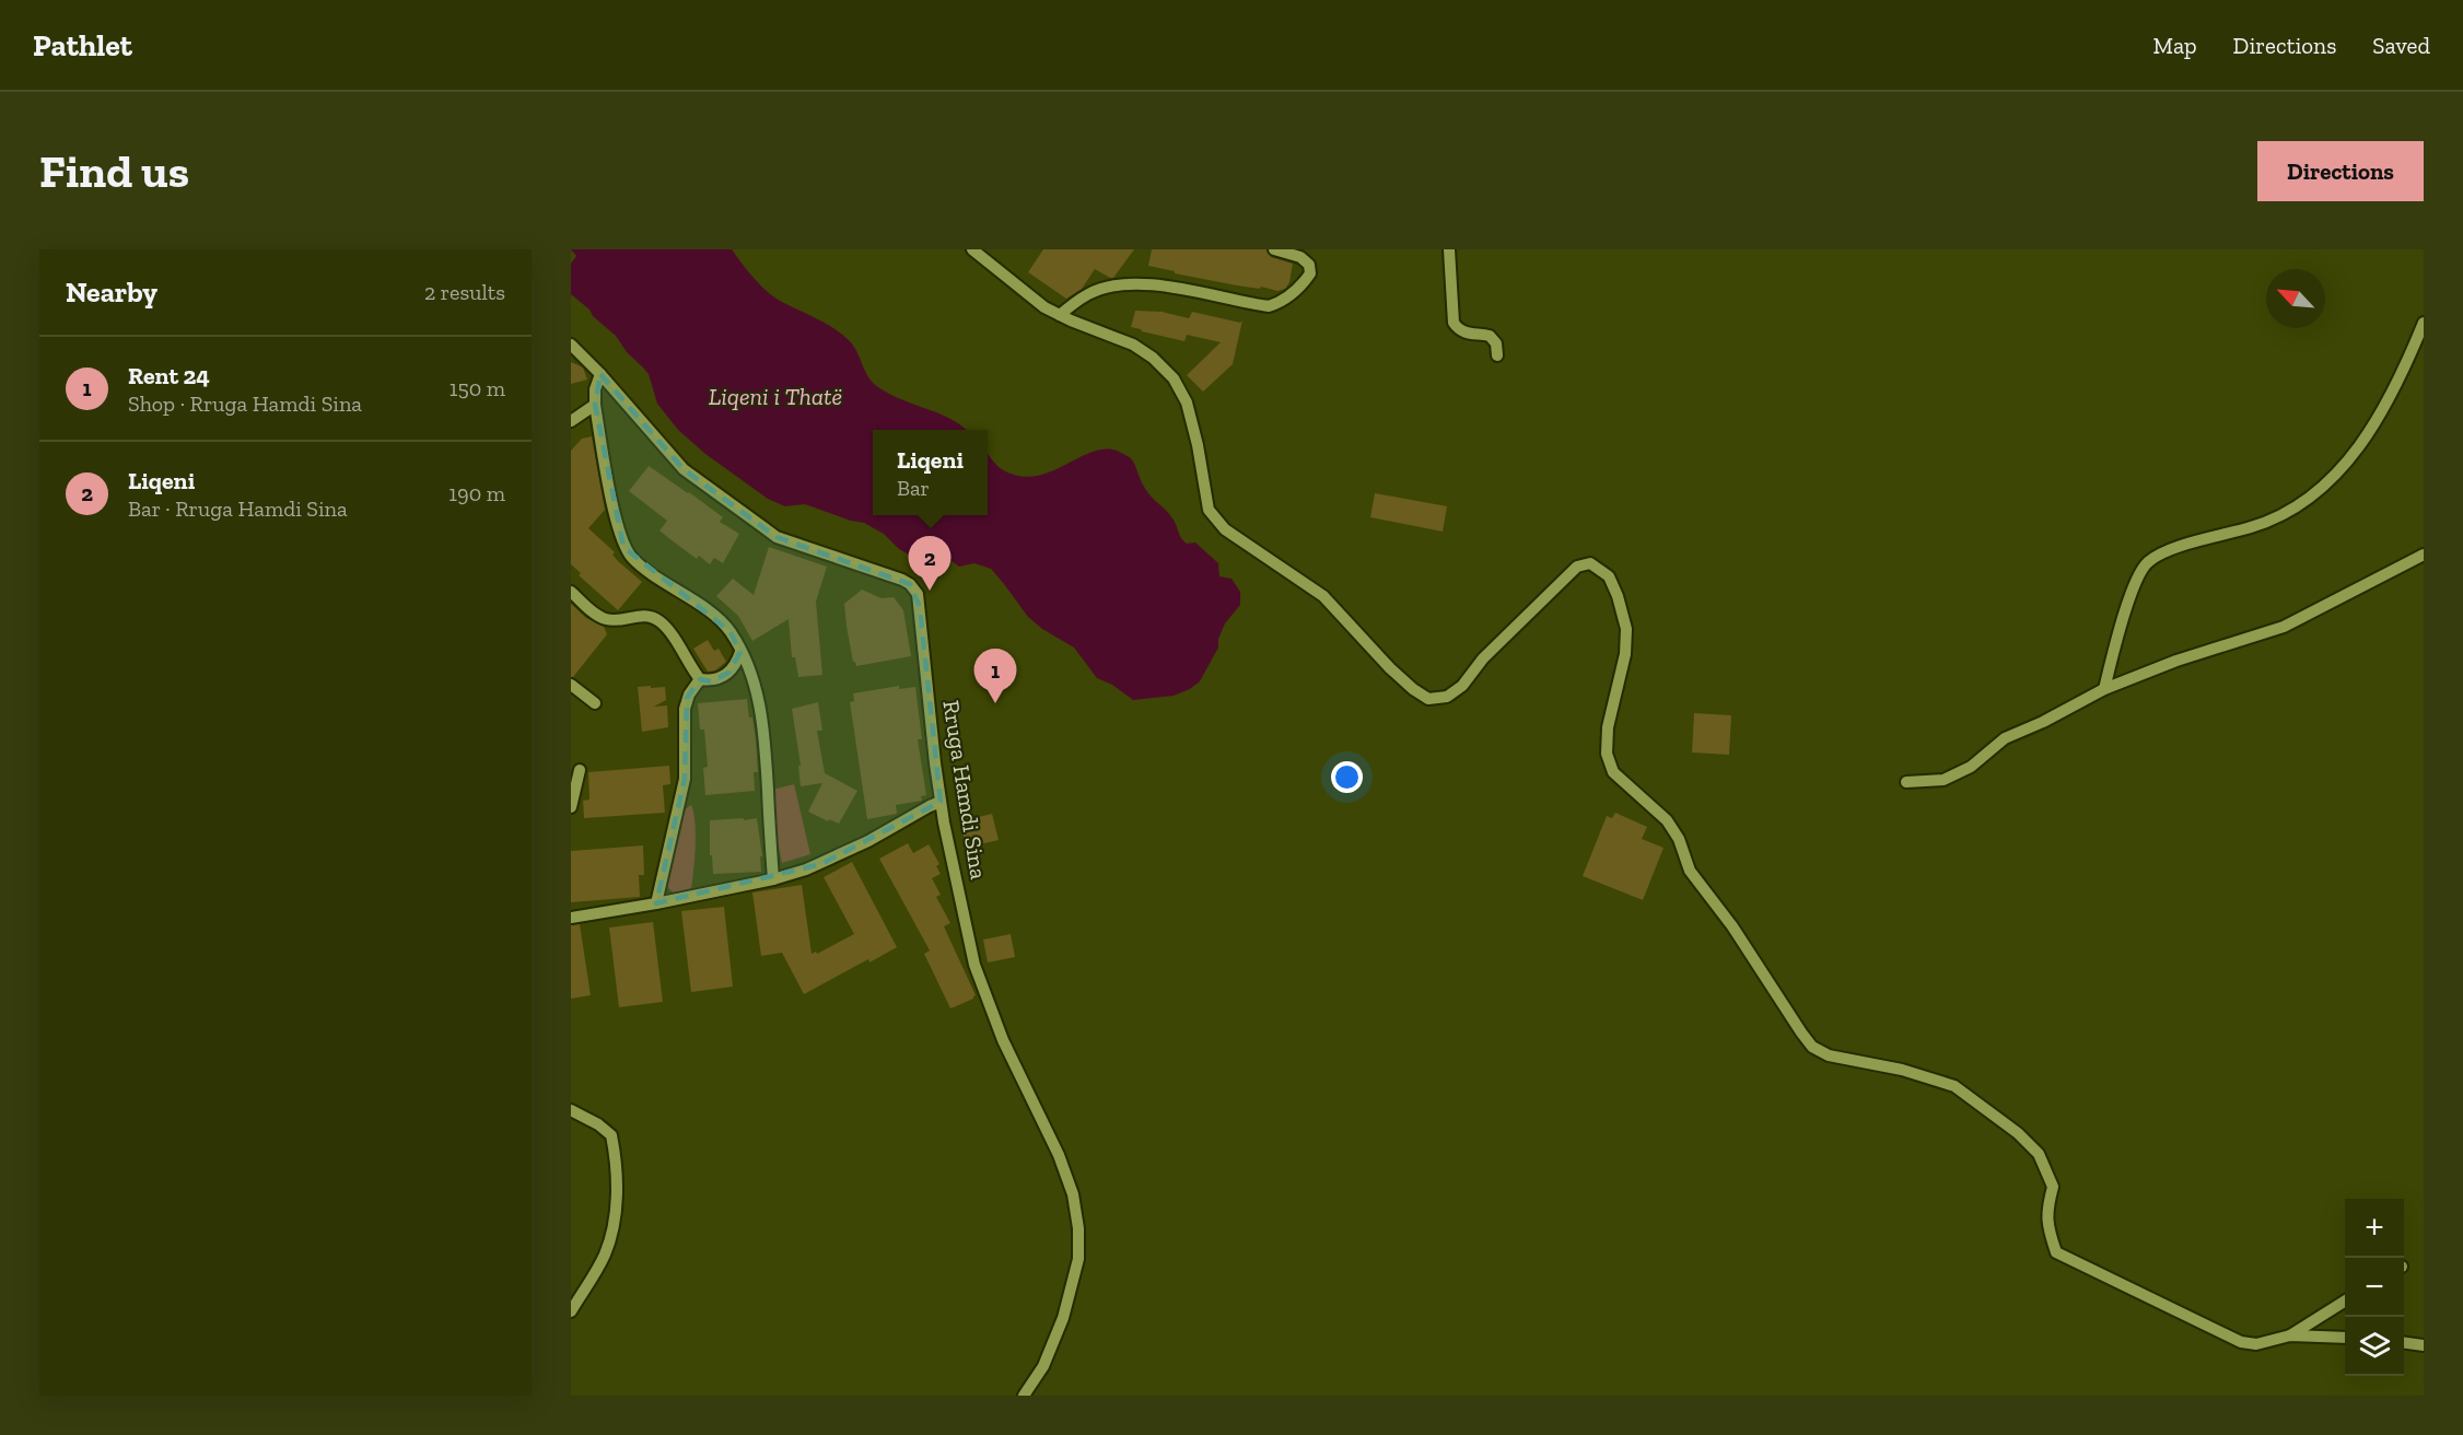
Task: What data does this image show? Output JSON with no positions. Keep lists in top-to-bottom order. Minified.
{"streets":{"street":["Rruga Hamdi Sina"]},"water":["Liqeni i Thatë"],"north":"top left","page":{"header":"Pathlet","nav":["Map","Directions","Saved"],"buttons":"Directions","title":"Find us","heading":["Nearby","2 results"],"list":[{"mark":"1","name":"Rent 24","note":"Shop · Rruga Hamdi Sina","value":"150 m"},{"mark":"2","name":"Liqeni","note":"Bar · Rruga Hamdi Sina","value":"190 m"}],"popup":["Liqeni","Bar"],"pins":["2","1"],"map_buttons":["+","−"]}}
